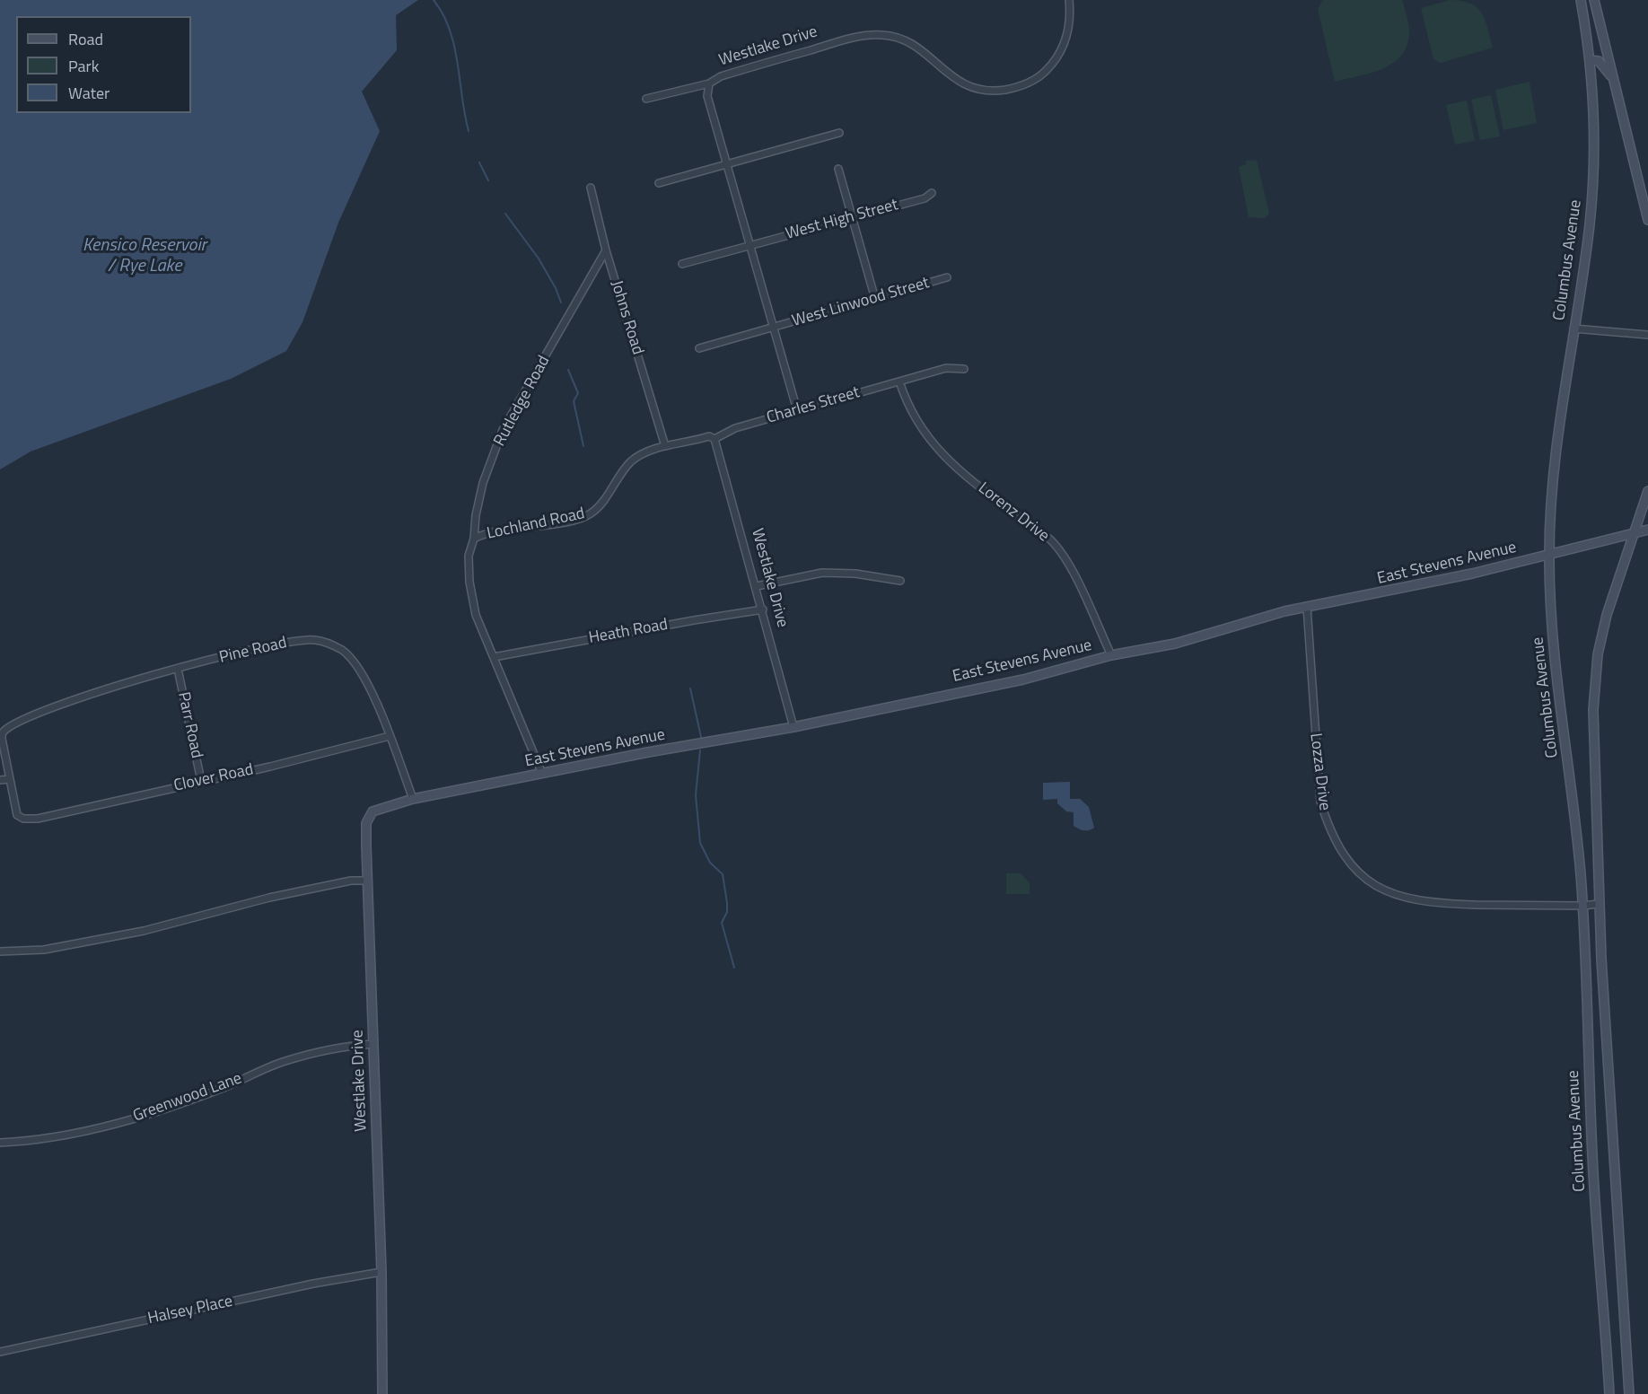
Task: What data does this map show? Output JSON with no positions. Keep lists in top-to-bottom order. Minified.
{"streets":{"street":["Westlake Drive","West High Street","Columbus Avenue","West Linwood Street","Johns Road","Rutledge Road","Charles Street","Lorenz Drive","Lochland Road","East Stevens Avenue","Heath Road","Pine Road","Parr Road","Lozza Drive","Clover Road","Greenwood Lane","Halsey Place"]},"crossings":[["Westlake Drive","West High Street"],["Westlake Drive","West Linwood Street"],["Westlake Drive","Charles Street"],["Westlake Drive","East Stevens Avenue"],["Westlake Drive","Heath Road"],["Westlake Drive","Pine Road"],["Westlake Drive","Greenwood Lane"],["Westlake Drive","Halsey Place"],["Columbus Avenue","East Stevens Avenue"],["Columbus Avenue","Lozza Drive"],["Johns Road","Rutledge Road"],["Johns Road","Charles Street"],["Johns Road","Lochland Road"],["Rutledge Road","Lochland Road"],["Rutledge Road","East Stevens Avenue"],["Rutledge Road","Heath Road"],["Charles Street","Lorenz Drive"],["Charles Street","Lochland Road"],["Lorenz Drive","East Stevens Avenue"],["East Stevens Avenue","Pine Road"],["East Stevens Avenue","Lozza Drive"],["Pine Road","Parr Road"],["Pine Road","Clover Road"],["Parr Road","Clover Road"]],"water":["Kensico Reservoir / Rye Lake"],"legend":["Road","Park","Water"]}
